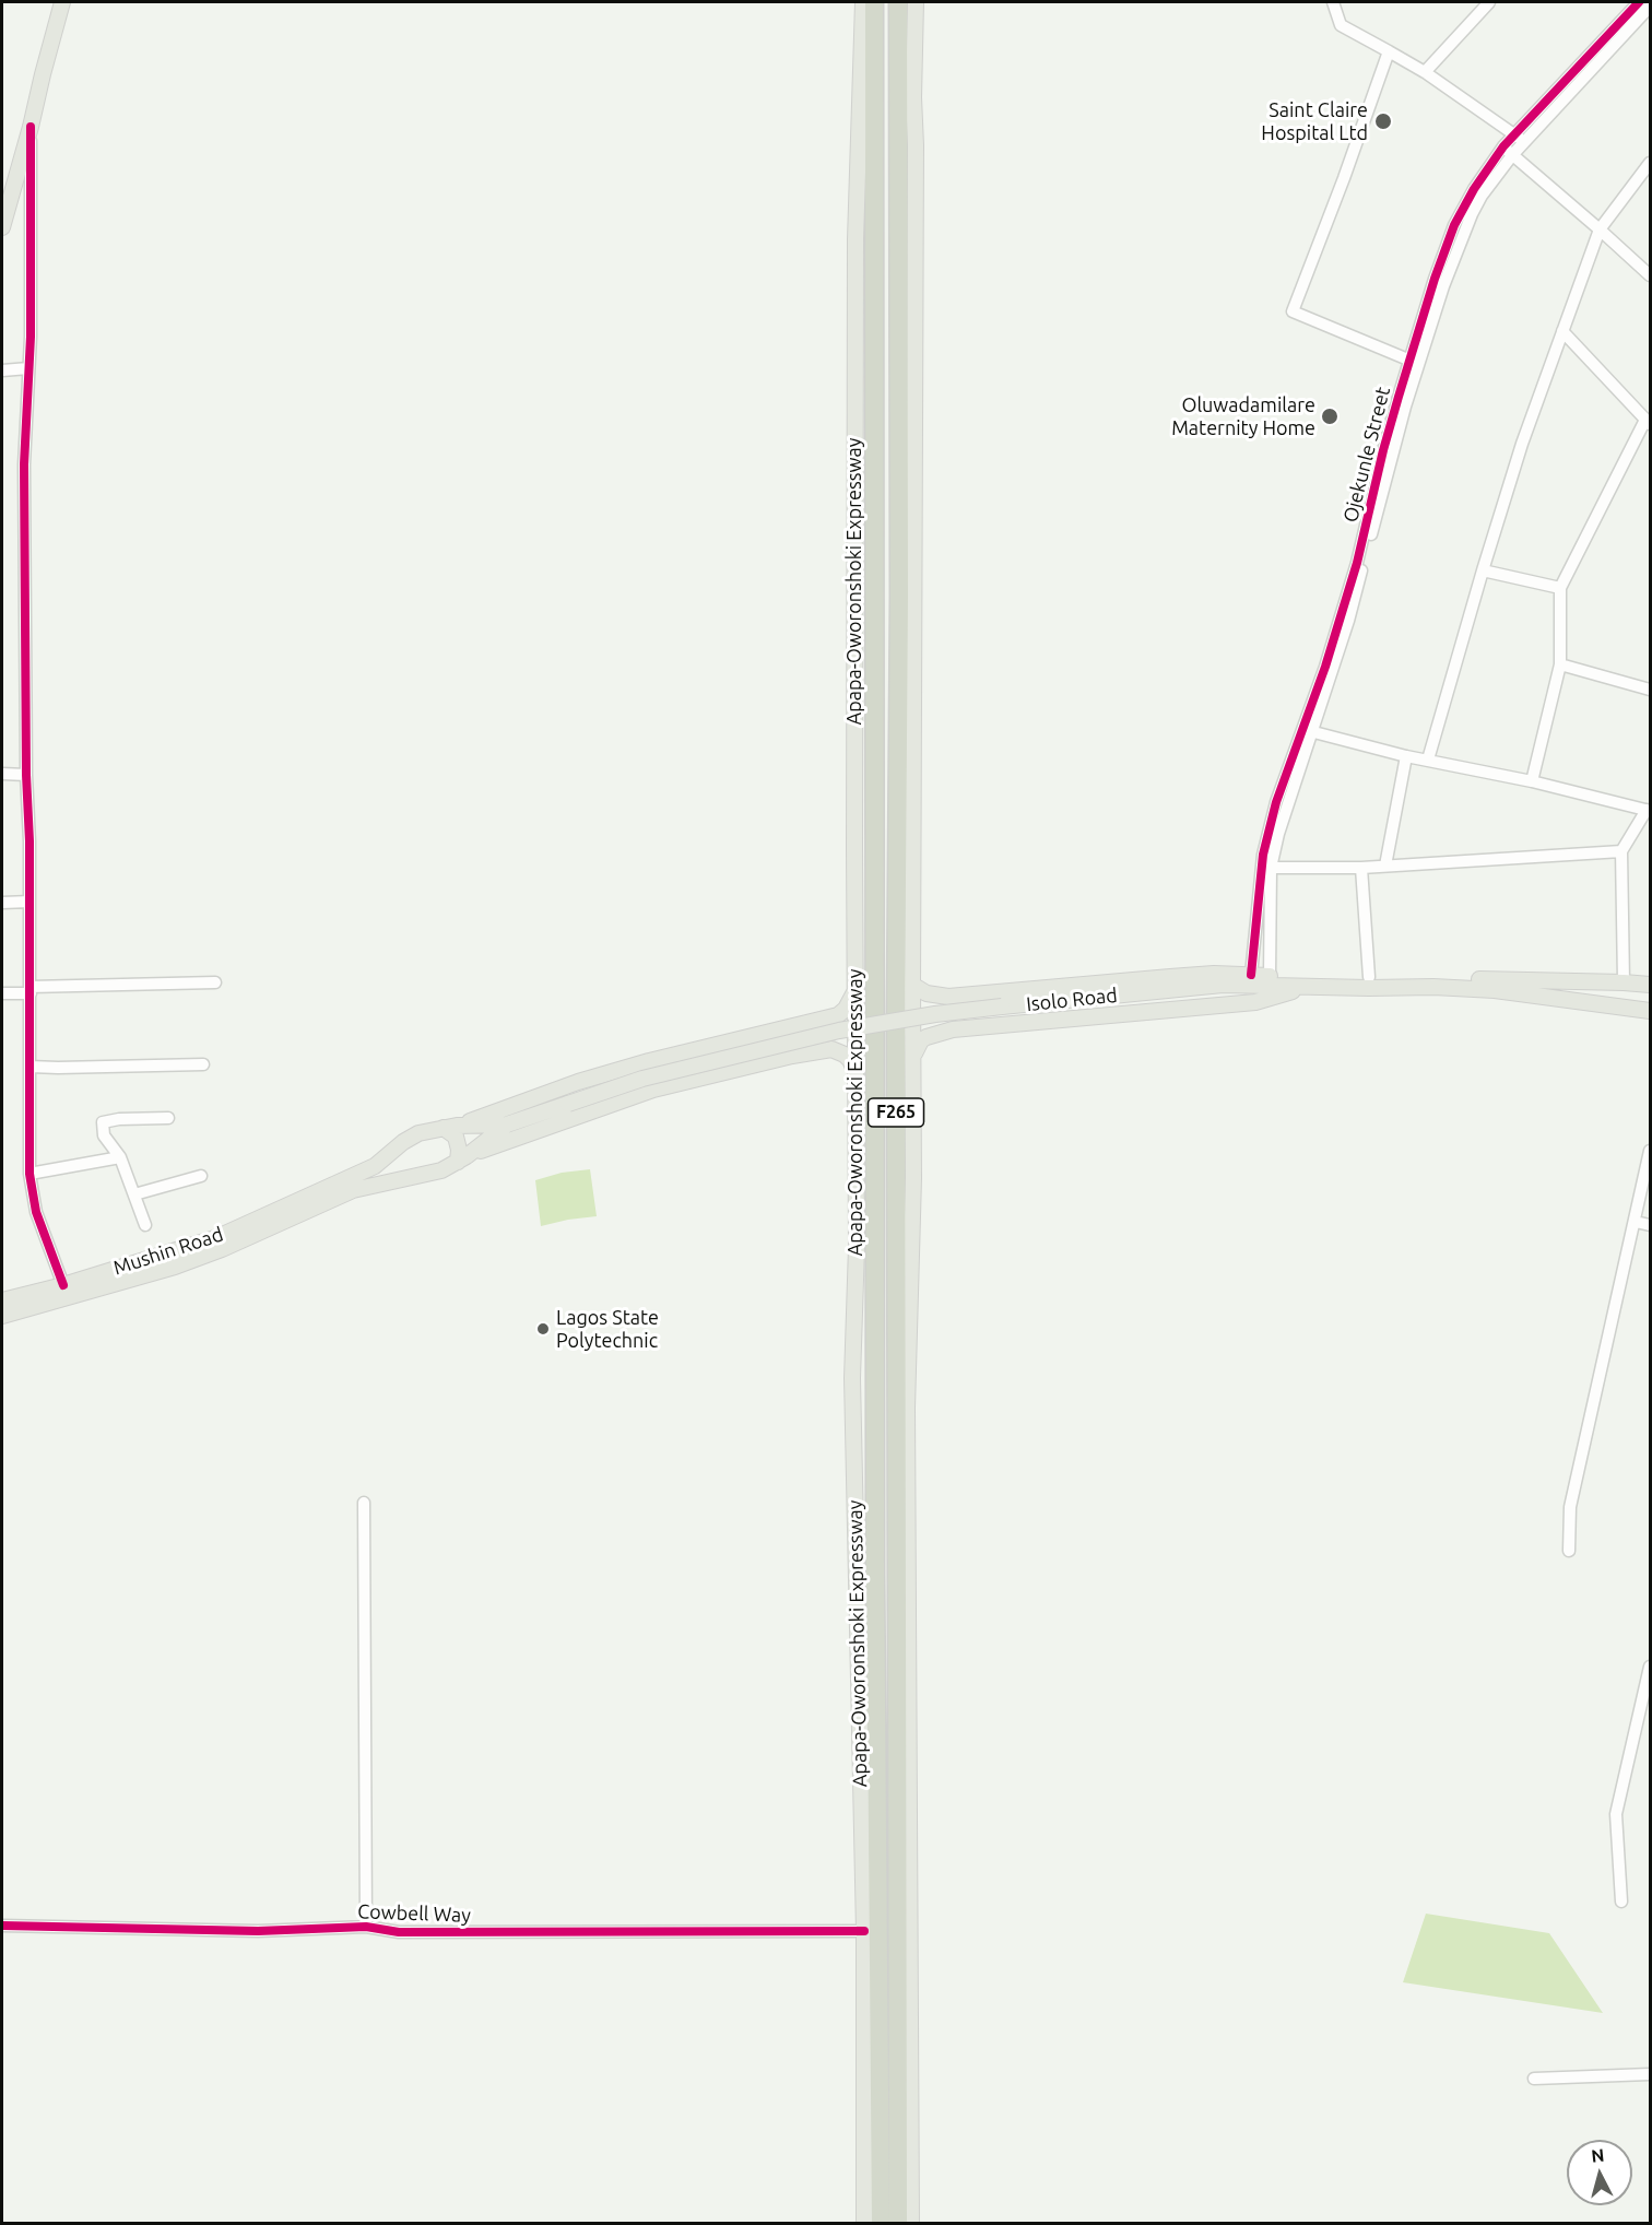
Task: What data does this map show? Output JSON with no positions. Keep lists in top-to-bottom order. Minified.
{"streets":{"highway":["Apapa-Oworonshoki Expressway","F265"],"main road":["Isolo Road","Mushin Road"],"street":["Ojekunle Street","Cowbell Way"]},"crossings":[["Apapa-Oworonshoki Expressway","Cowbell Way"]],"places":["Saint Claire Hospital Ltd","Oluwadamilare Maternity Home","Lagos State Polytechnic"],"north":"top"}
